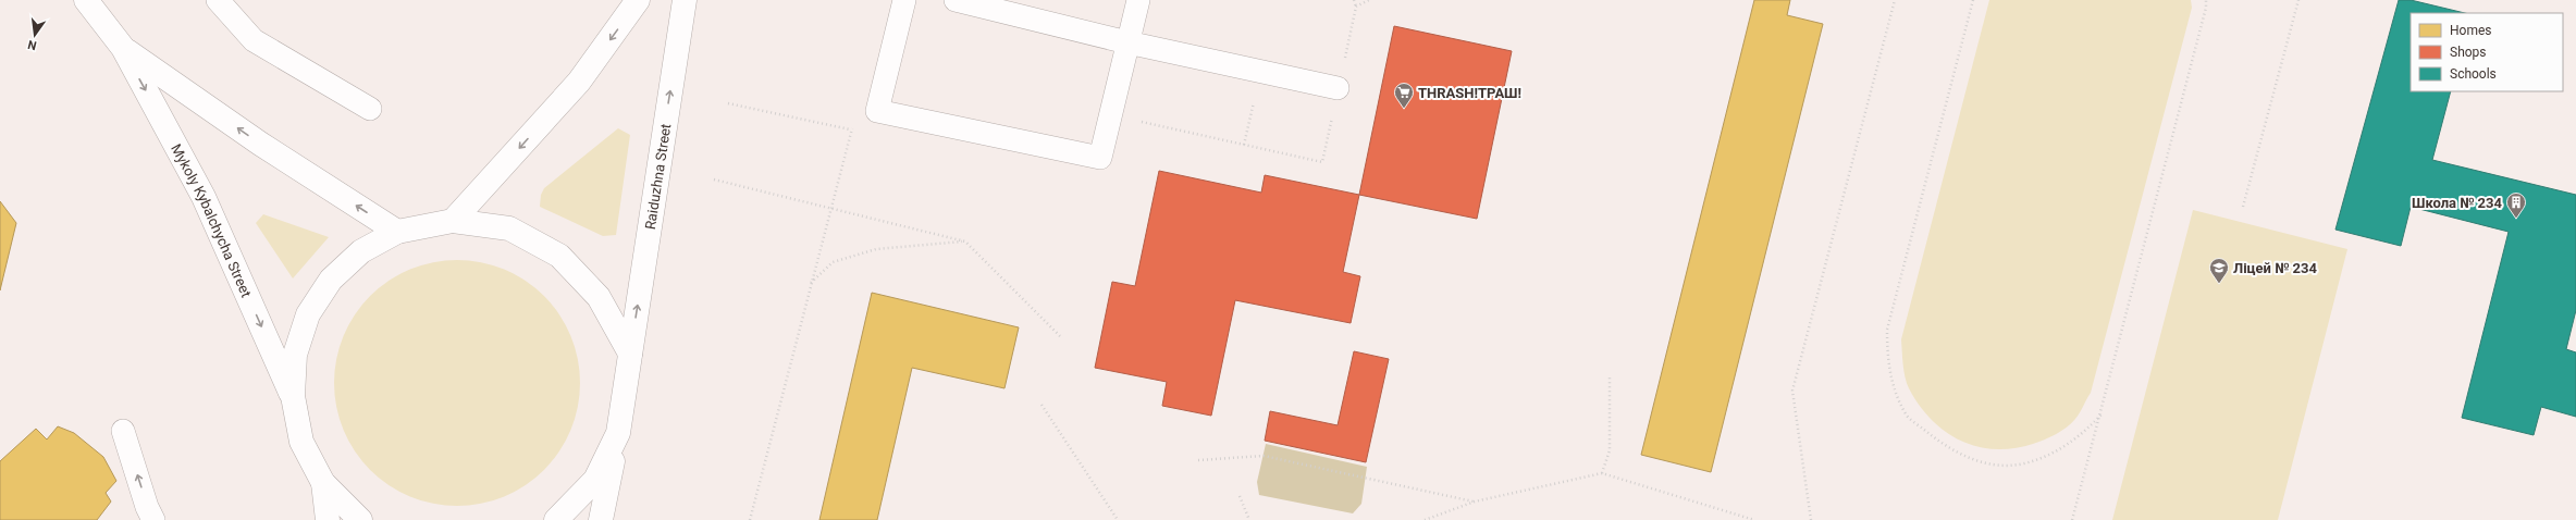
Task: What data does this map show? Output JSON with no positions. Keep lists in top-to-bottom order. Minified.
{"streets":{"street":["Raiduzhna Street","Mykoly Kybalchycha Street"]},"one_way":["Raiduzhna Street"],"places":{"supermarket":["ТHRASH!ТРАШ!"],"building":["Школа № 234"],"school or university":["Ліцей № 234"]},"legend":["Homes","Shops","Schools"],"north":"bottom"}
